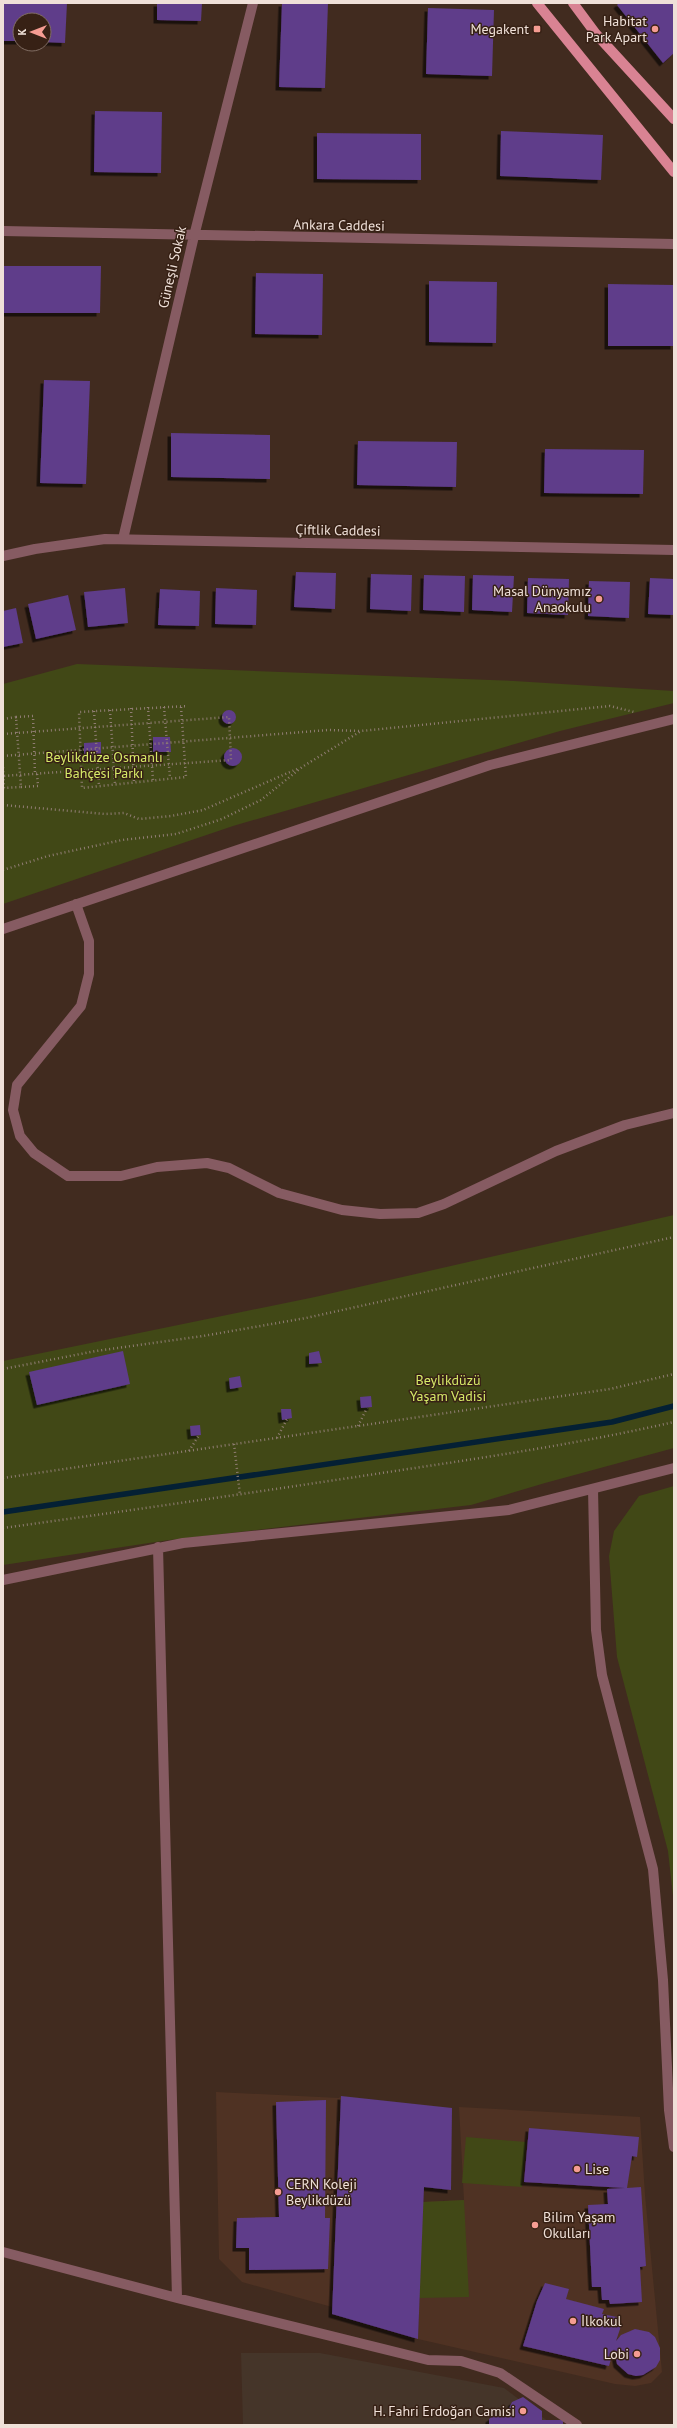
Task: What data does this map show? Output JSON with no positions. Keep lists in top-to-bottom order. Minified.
{"streets":{"street":["Ankara Caddesi","Güneşli Sokak","Çiftlik Caddesi"]},"crossings":[["Ankara Caddesi","Güneşli Sokak"],["Güneşli Sokak","Çiftlik Caddesi"]],"parks":["Beylikdüze Osmanlı Bahçesi Parkı","Beylikdüzü Yaşam Vadisi"],"places":{"transit":["Megakent"],"other":["Habitat Park Apart","Masal Dünyamız Anaokulu","Lise","CERN Koleji Beylikdüzü","Bilim Yaşam Okulları","İlkokul","Lobi","H. Fahri Erdoğan Camisi"]},"north":"left"}
